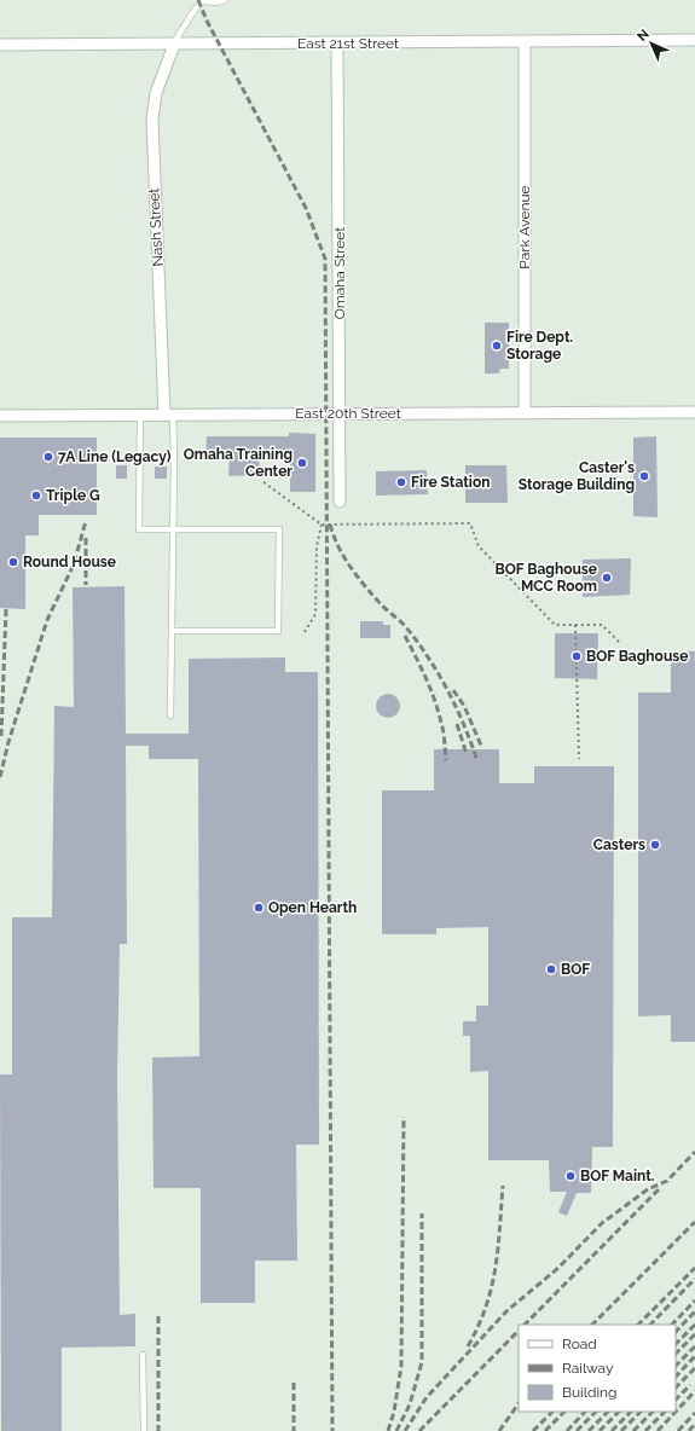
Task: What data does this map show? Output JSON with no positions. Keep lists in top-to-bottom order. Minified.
{"streets":{"street":["East 21st Street","Nash Street","Park Avenue","Omaha Street","East 20th Street"]},"crossings":[["East 21st Street","Nash Street"],["East 21st Street","Park Avenue"],["East 21st Street","Omaha Street"],["Nash Street","East 20th Street"],["Park Avenue","East 20th Street"],["Omaha Street","East 20th Street"]],"places":["Fire Dept. Storage","7A Line (Legacy)","Omaha Training Center","Caster's Storage Building","Fire Station","Triple G","Round House","BOF Baghouse MCC Room","BOF Baghouse","Casters","Open Hearth","BOF","BOF Maint."],"legend":["Road","Railway","Building"],"north":"top left"}
